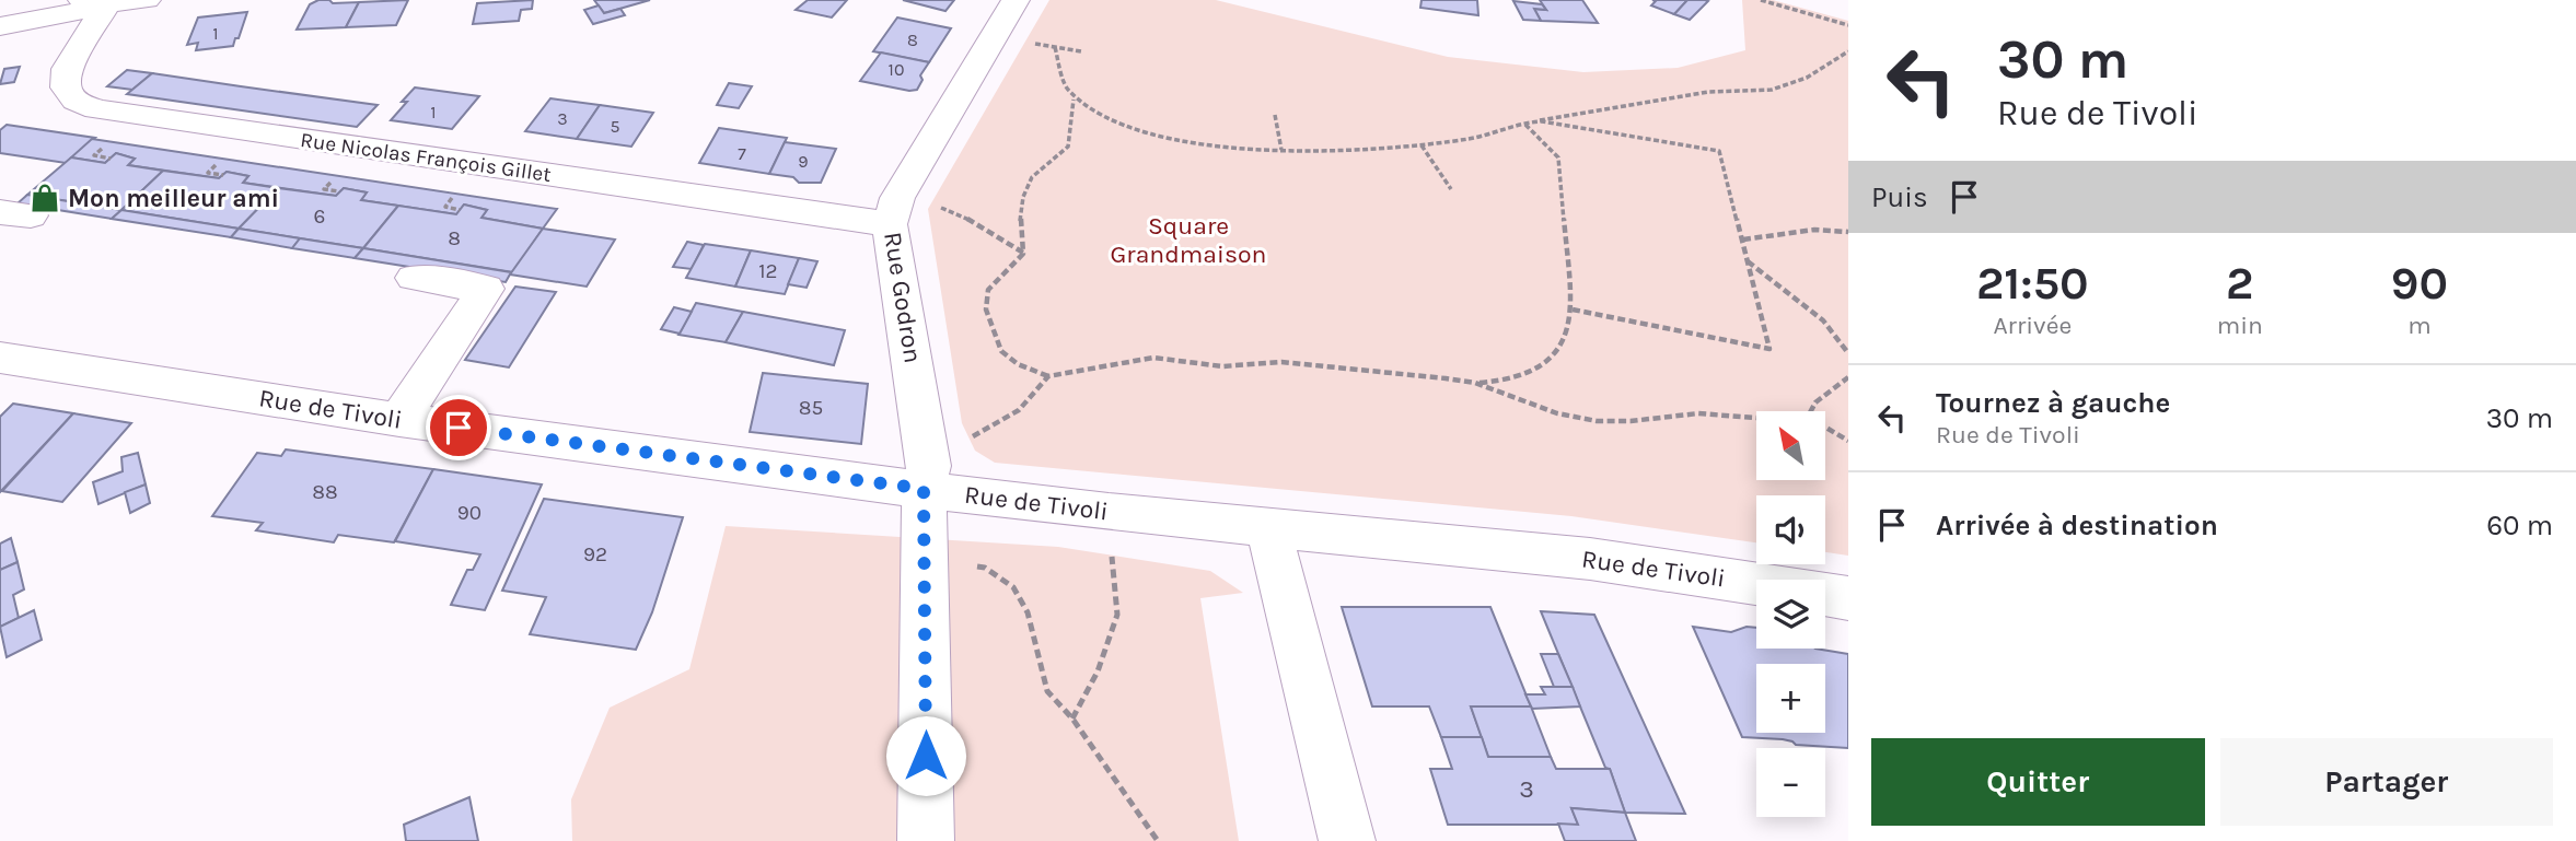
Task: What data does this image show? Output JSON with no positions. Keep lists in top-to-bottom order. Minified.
{"streets":{"street":["Rue Nicolas François Gillet","Rue Godron","Rue de Tivoli"]},"crossings":[["Rue Nicolas François Gillet","Rue Godron"],["Rue Godron","Rue de Tivoli"]],"parks":["Square Grandmaison"],"places":{"shop":["Mon meilleur ami"]},"house_numbers":["1","8","10","1","3","5","7","9","6","8","12","85","88","90","92","3"],"north":"top left","page":{"turn":["30 m","Rue de Tivoli"],"then":"Puis","eta":["21:50","Arrivée","2","min","90","m"],"list":[{"name":"Tournez à gauche","note":"Rue de Tivoli","value":"30 m"},{"name":"Arrivée à destination","value":"60 m"}],"map_buttons":["+","−"],"buttons":["Quitter","Partager"]}}
